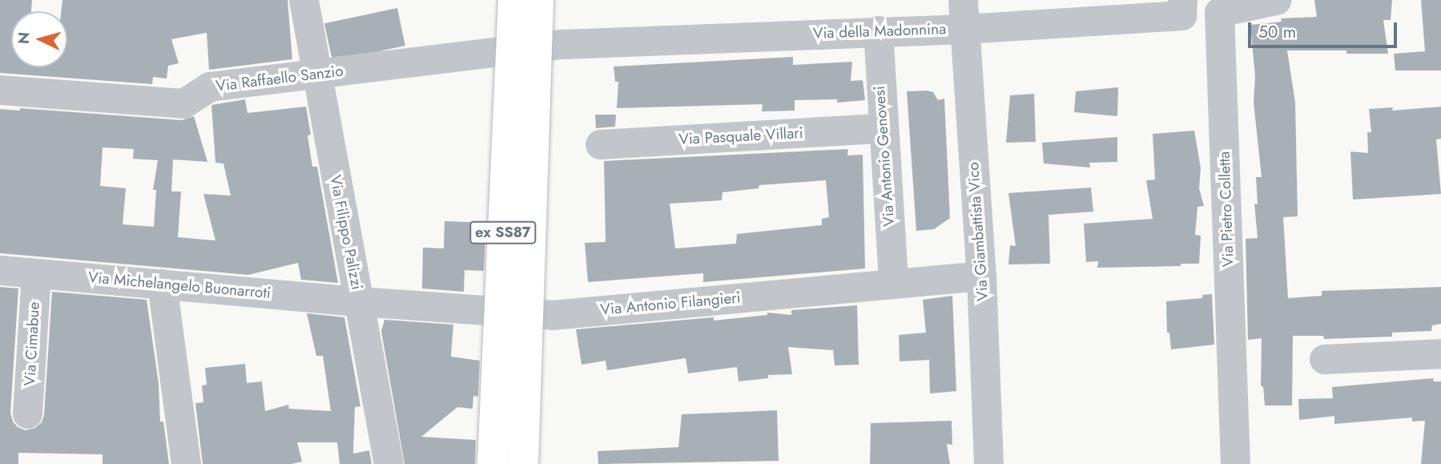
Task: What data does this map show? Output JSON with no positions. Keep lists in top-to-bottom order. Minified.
{"streets":{"highway":["ex SS87"],"street":["Via della Madonnina","Via Raffaello Sanzio","Via Pasquale Villari","Via Antonio Genovesi","Via Pietro Colletta","Via Giambattista Vico","Via Filippo Palizzi","Via Michelangelo Buonarroti","Via Antonio Filangieri","Via Cimabue"]},"crossings":[["Via della Madonnina","Via Raffaello Sanzio"],["Via della Madonnina","Via Antonio Genovesi"],["Via della Madonnina","Via Pietro Colletta"],["Via della Madonnina","Via Giambattista Vico"],["Via Raffaello Sanzio","Via Filippo Palizzi"],["Via Pasquale Villari","Via Antonio Genovesi"],["Via Antonio Genovesi","Via Antonio Filangieri"],["Via Giambattista Vico","Via Antonio Filangieri"],["Via Filippo Palizzi","Via Michelangelo Buonarroti"],["Via Filippo Palizzi","Via Antonio Filangieri"],["Via Michelangelo Buonarroti","Via Antonio Filangieri"],["Via Michelangelo Buonarroti","Via Cimabue"]],"scale_bar":"50 m","north":"left"}
